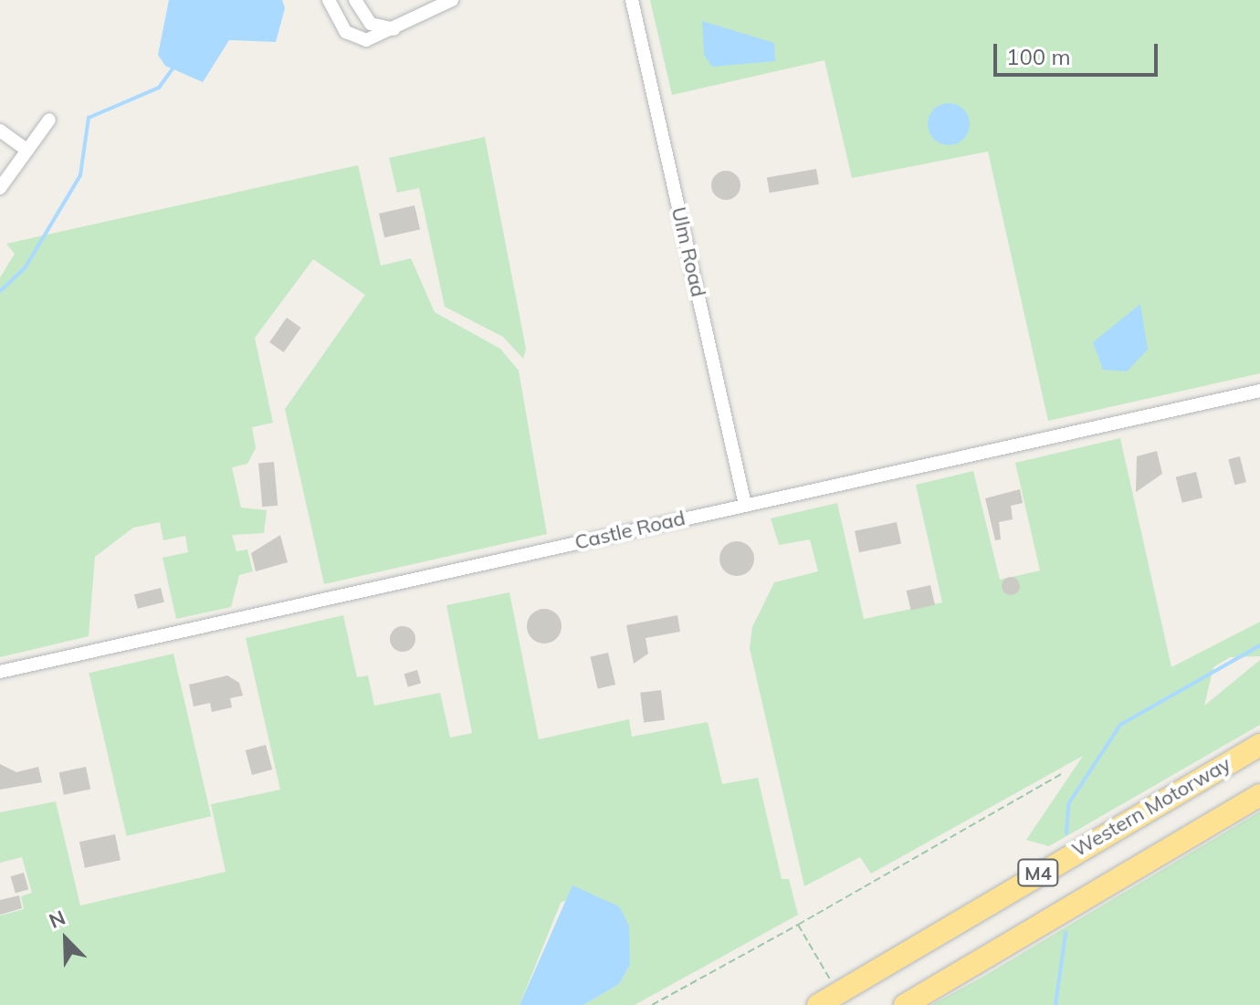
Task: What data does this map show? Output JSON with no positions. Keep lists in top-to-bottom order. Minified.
{"streets":{"highway":["Western Motorway","M4"],"street":["Ulm Road","Castle Road"]},"crossings":[["Ulm Road","Castle Road"]],"scale_bar":"100 m","north":"top left"}
